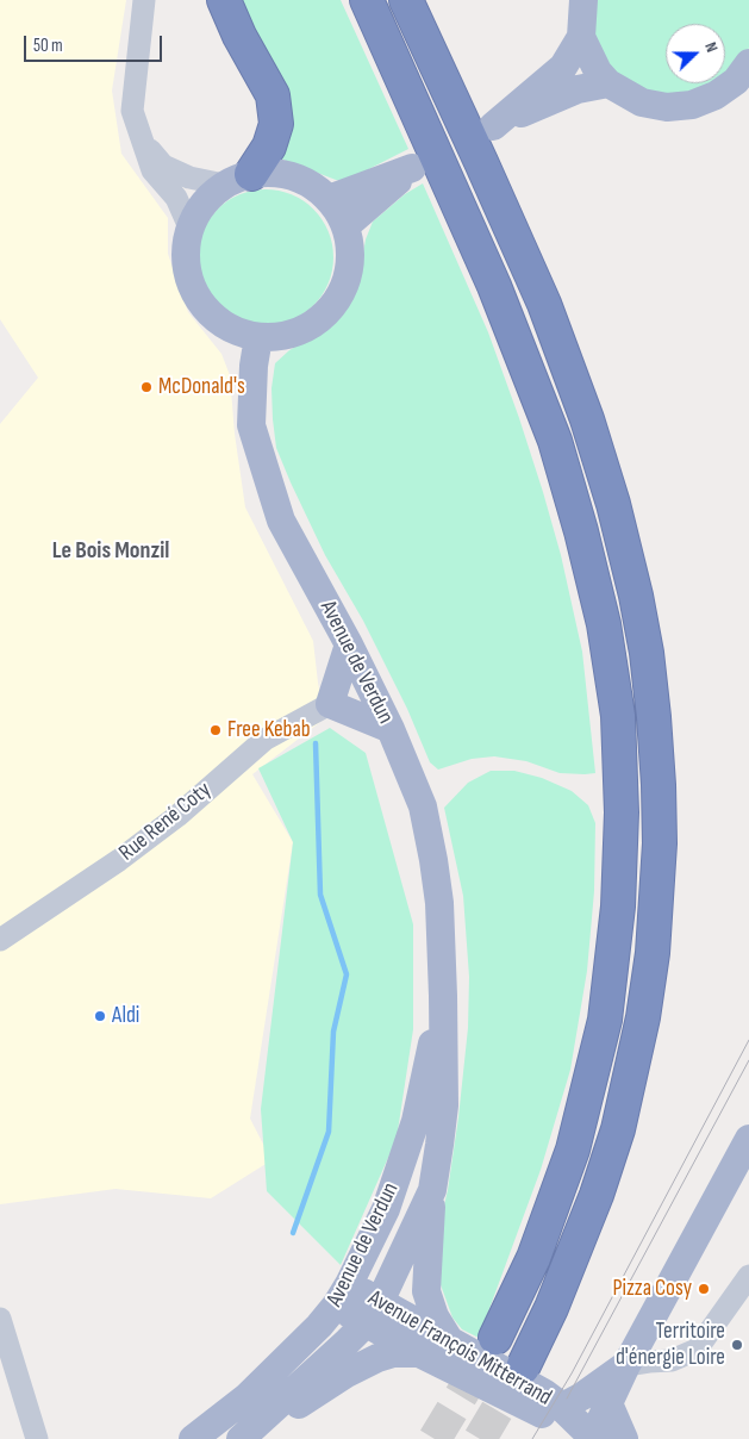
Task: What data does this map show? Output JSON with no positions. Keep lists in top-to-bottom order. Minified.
{"streets":{"main road":["Avenue de Verdun","Avenue François Mitterrand"],"street":["Rue René Coty"]},"crossings":[["Avenue de Verdun","Avenue François Mitterrand"]],"districts":["Le Bois Monzil"],"places":["McDonald's","Free Kebab","Aldi","Pizza Cosy","Territoire d'énergie Loire"],"scale_bar":"50 m","north":"right"}
